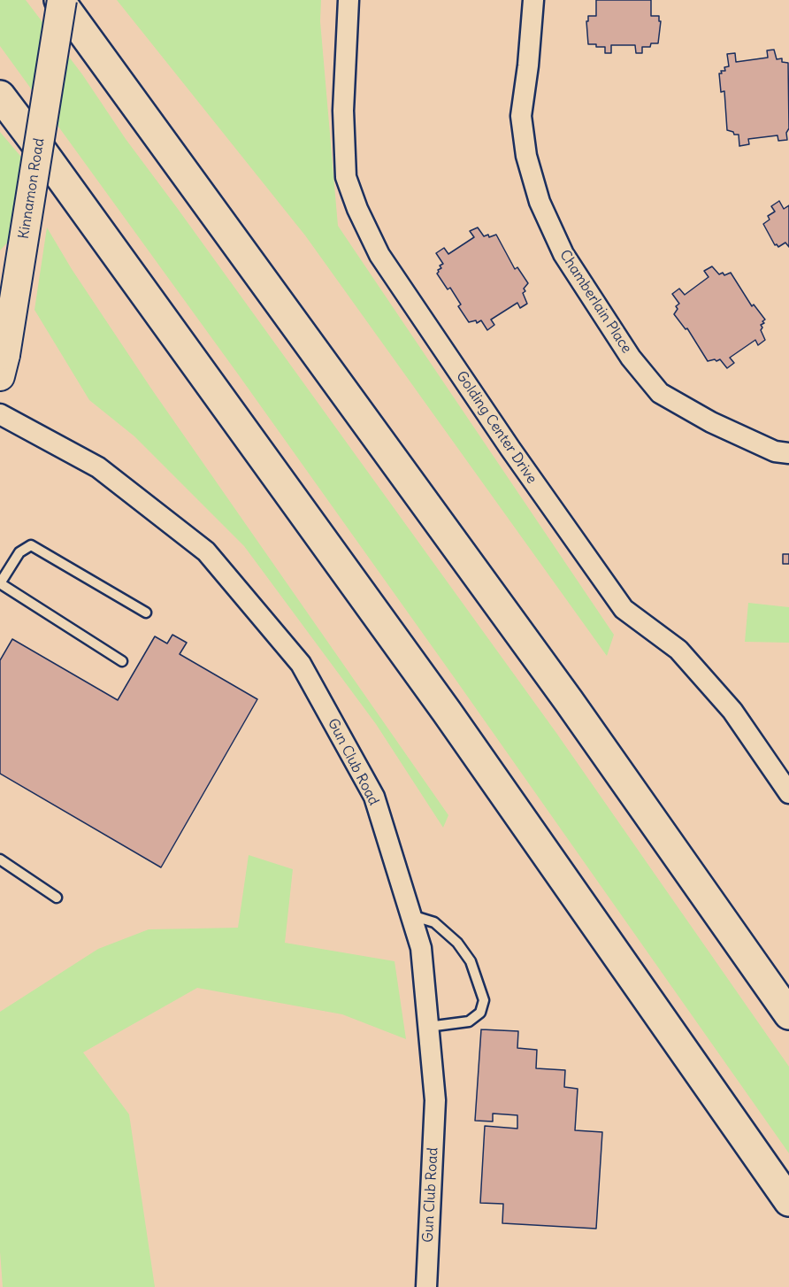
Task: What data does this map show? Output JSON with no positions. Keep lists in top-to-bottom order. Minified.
{"streets":{"main road":["Kinnamon Road"],"street":["Chamberlain Place","Golding Center Drive","Gun Club Road"]}}
